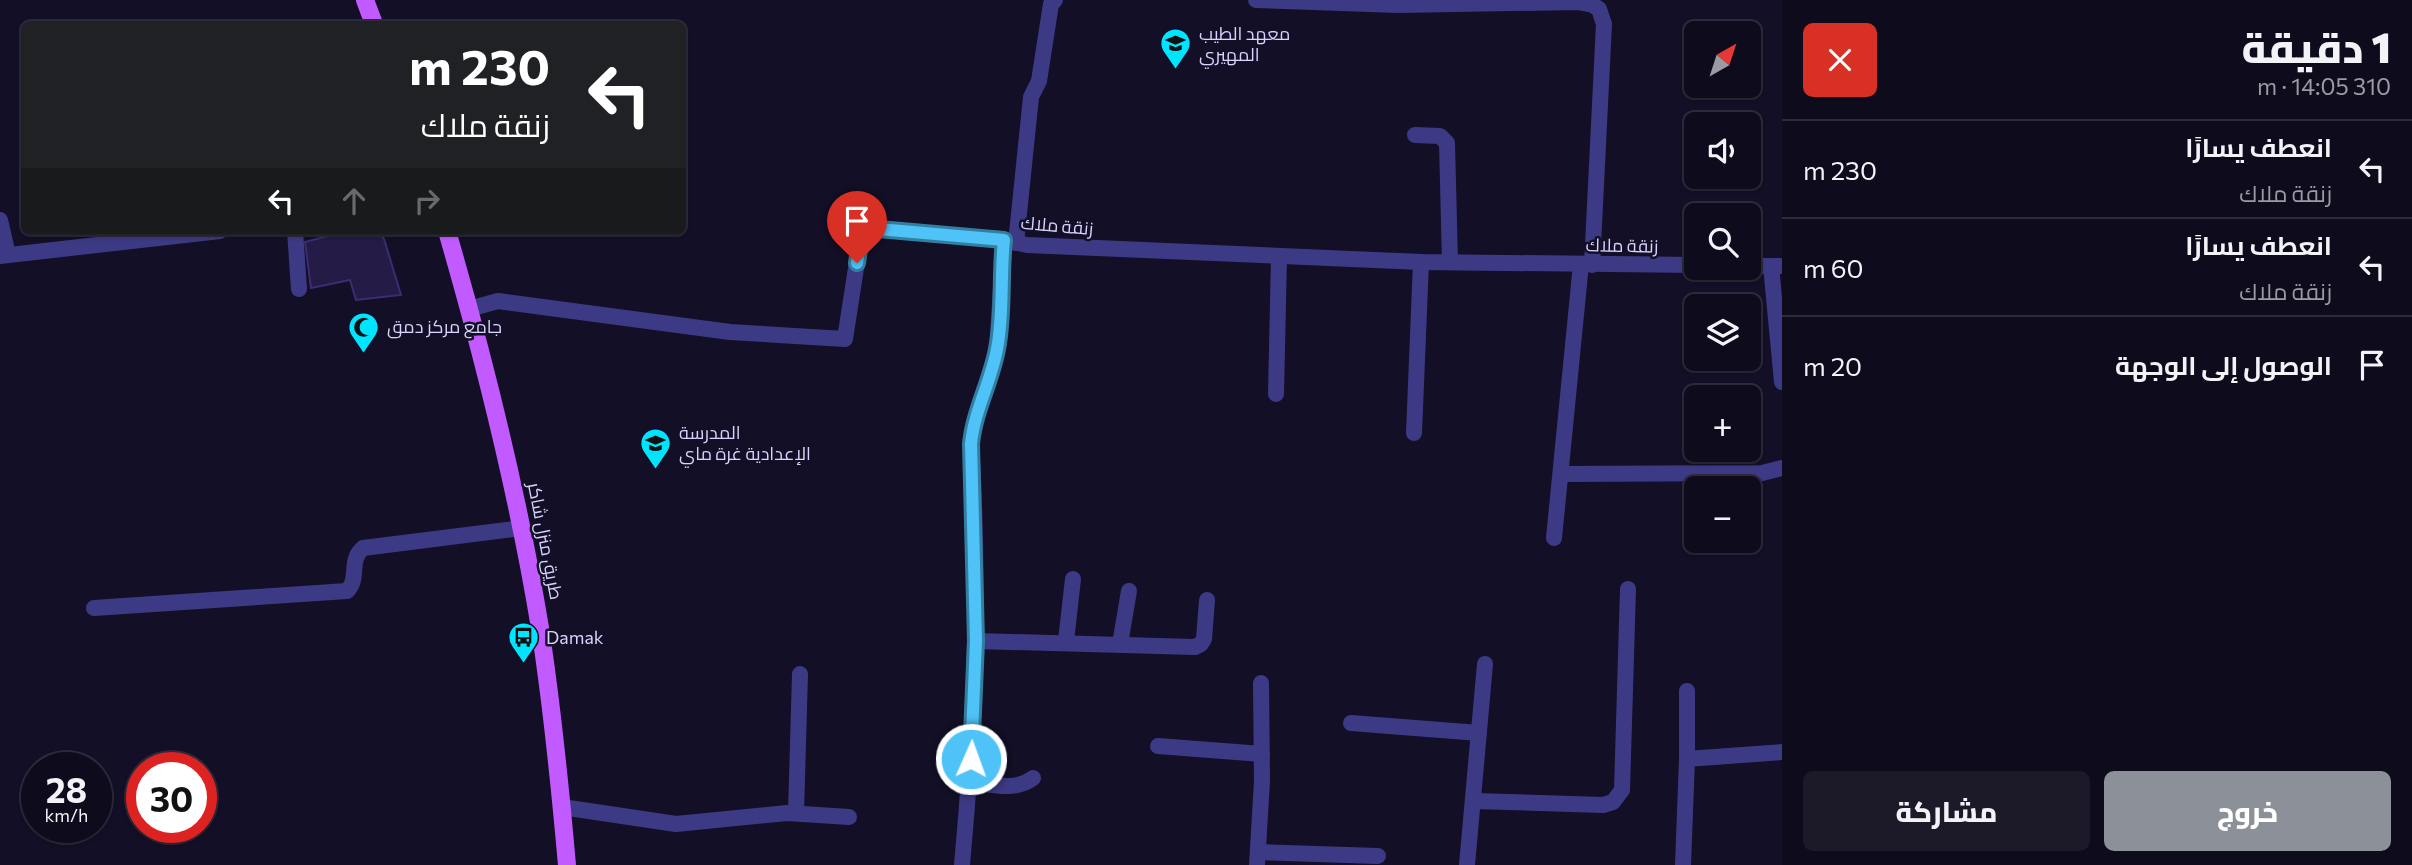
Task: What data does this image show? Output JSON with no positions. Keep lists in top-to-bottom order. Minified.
{"streets":{"main road":["طريق منزل شاكر"],"street":["زنقة ملاك"]},"crossings":[["زنقة ملاك","طريق منزل شاكر"]],"places":{"school or university":["معهد الطيب المهيري","المدرسة الإعدادية غرة ماي"],"mosque":["جامع مركز دمق"],"bus stop":["Damak"]},"north":"top right","page":{"heading":["1 دقيقة","310 m · 14:05"],"map_buttons":["+","−"],"turn":["230 m","زنقة ملاك"],"list":[{"name":"انعطف يسارًا","note":"زنقة ملاك","value":"230 m"},{"name":"انعطف يسارًا","note":"زنقة ملاك","value":"60 m"},{"name":"الوصول إلى الوجهة","value":"20 m"}],"speed":"28 km/h","limit":"30","buttons":["خروج","مشاركة"]}}
